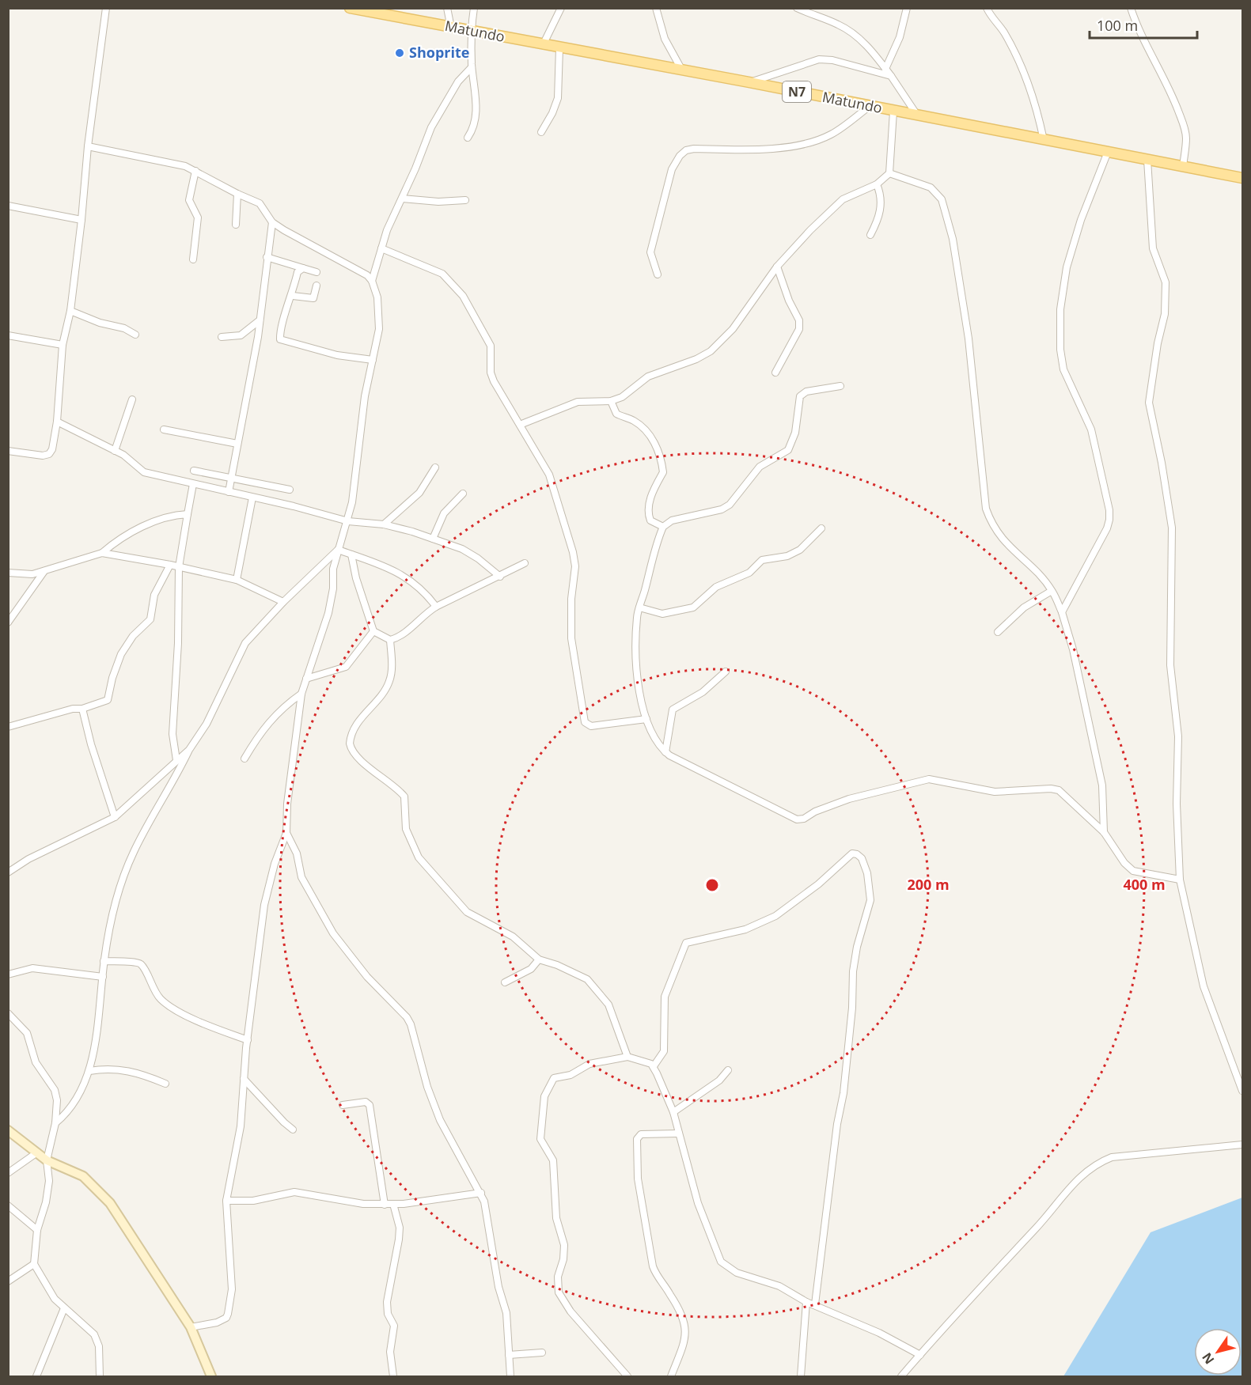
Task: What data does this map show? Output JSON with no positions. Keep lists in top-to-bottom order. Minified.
{"streets":{"main road":["Matundo","N7"]},"places":["Shoprite"],"scale_bar":"100 m","north":"bottom left","rings":["200 m","400 m"]}
